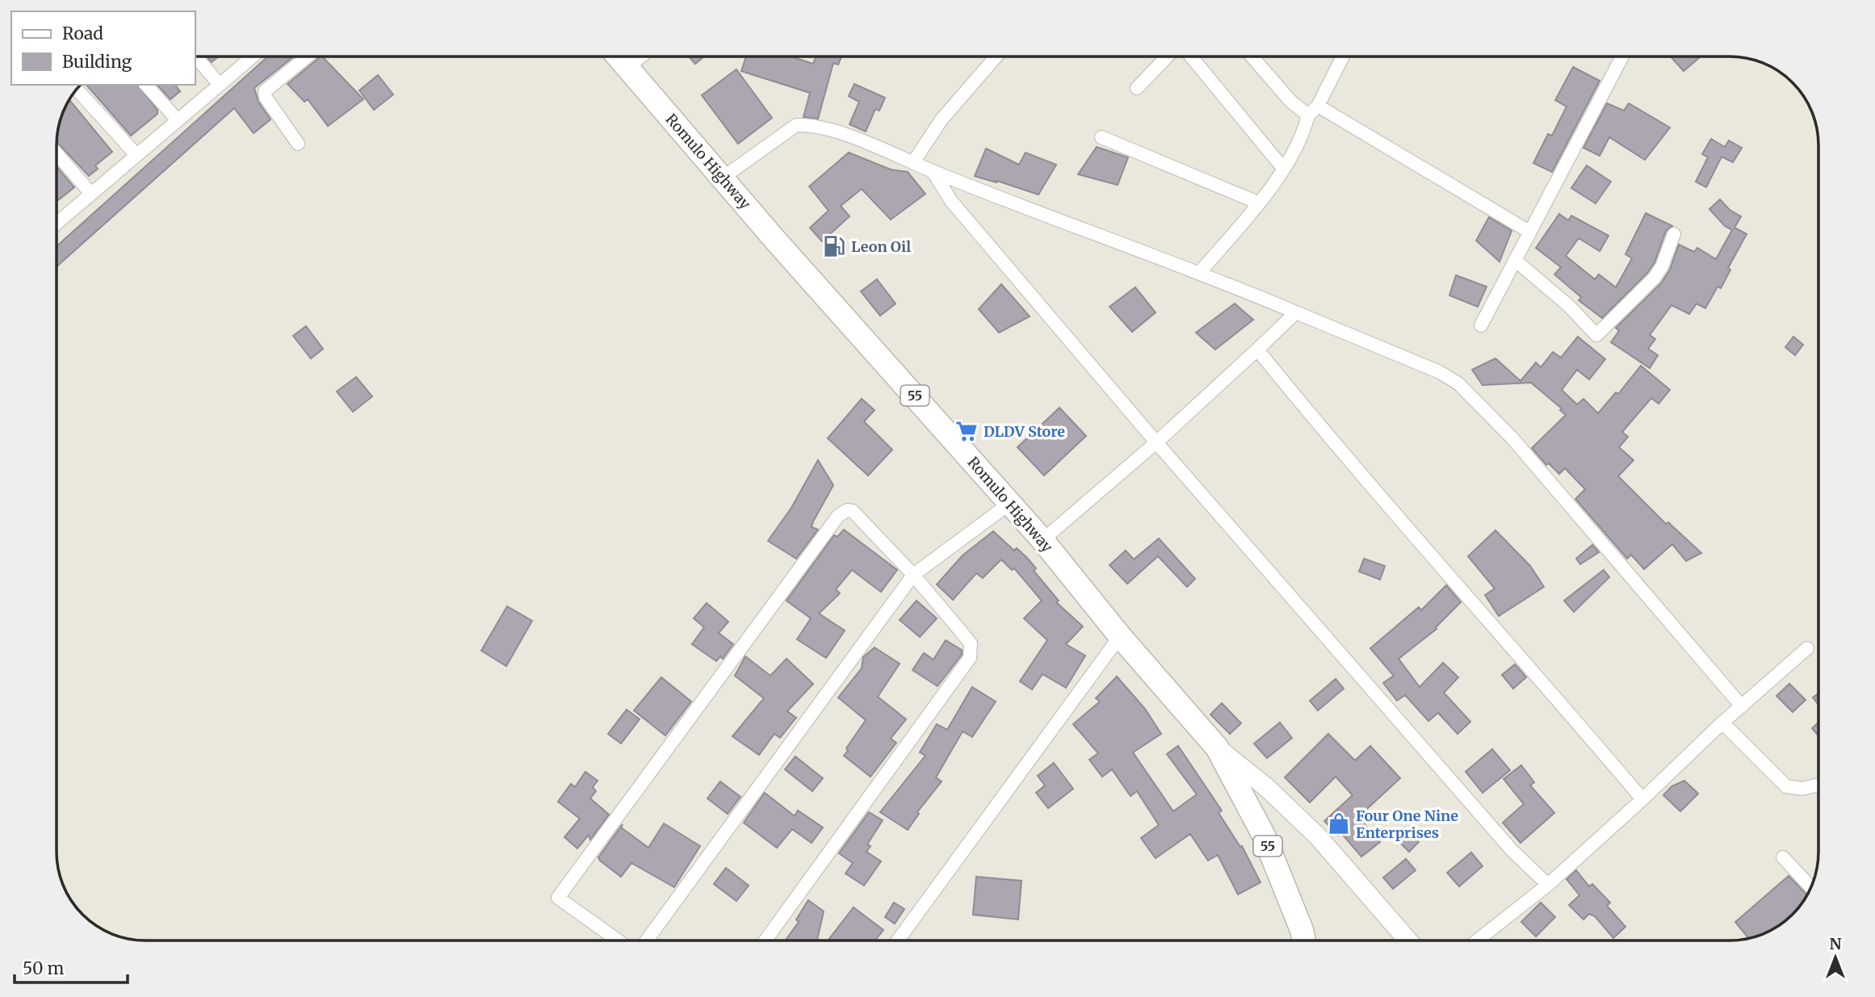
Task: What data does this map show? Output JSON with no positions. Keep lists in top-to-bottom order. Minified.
{"streets":{"highway":["Romulo Highway","55"]},"places":{"fuel station":["Leon Oil"],"supermarket":["DLDV Store"],"shop":["Four One Nine Enterprises"]},"legend":["Road","Building"],"scale_bar":"50 m","north":"top"}
